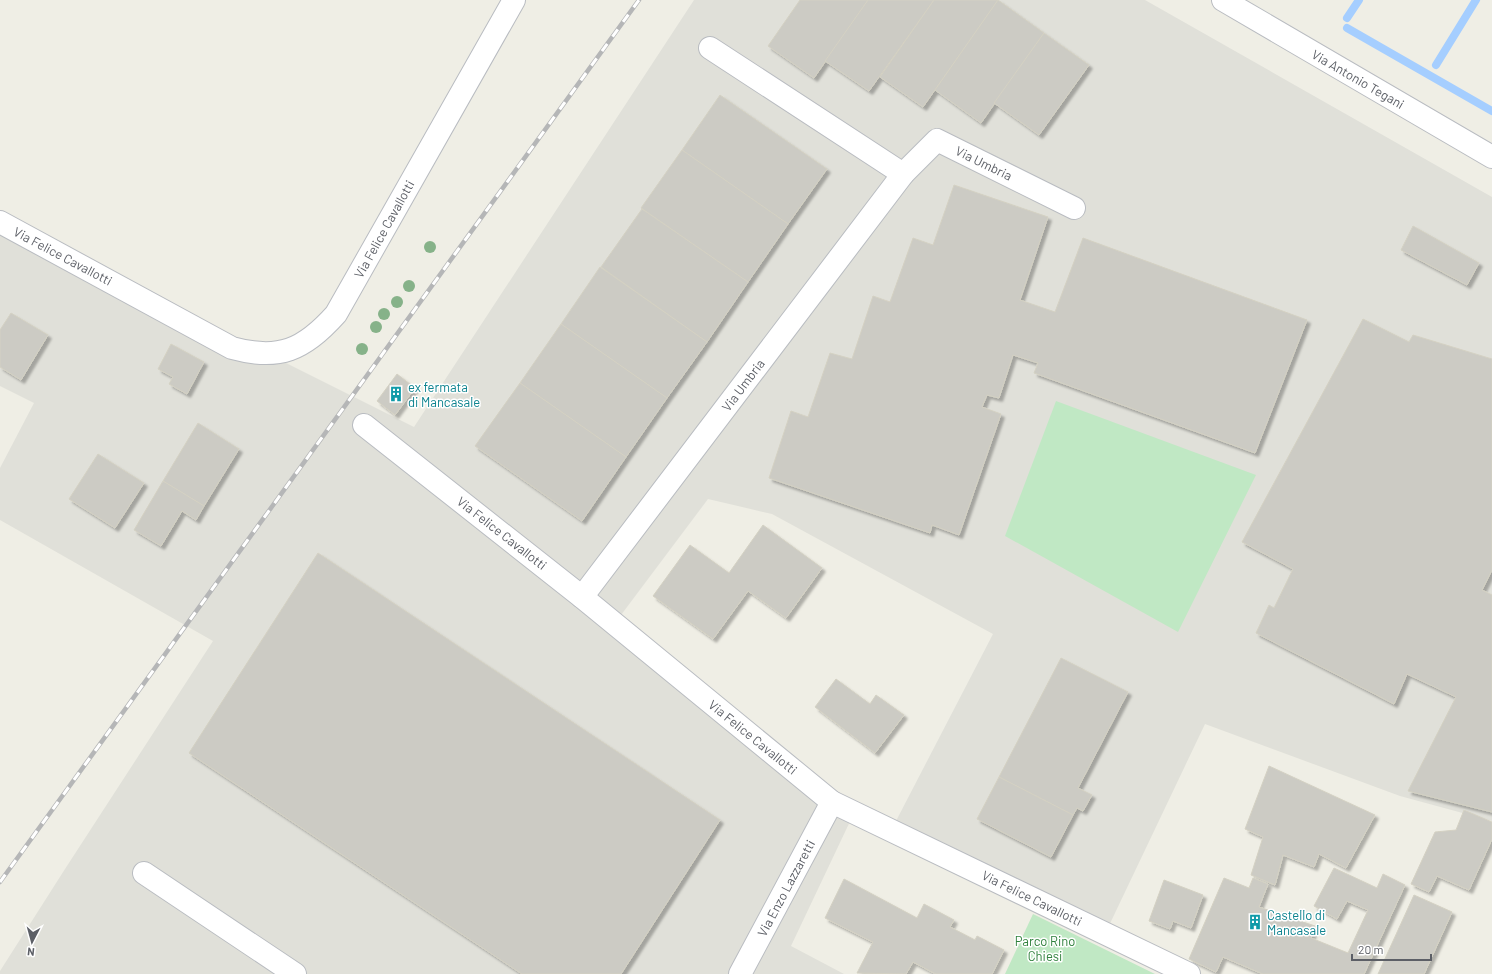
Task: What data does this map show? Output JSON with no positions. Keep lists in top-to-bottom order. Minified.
{"streets":{"street":["Via Antonio Tegani","Via Umbria","Via Felice Cavallotti","Via Enzo Lazzaretti"]},"crossings":[["Via Umbria","Via Felice Cavallotti"],["Via Felice Cavallotti","Via Enzo Lazzaretti"]],"parks":["Parco Rino Chiesi"],"places":{"building":["ex fermata di Mancasale","Castello di Mancasale"]},"scale_bar":"20 m","north":"bottom"}
